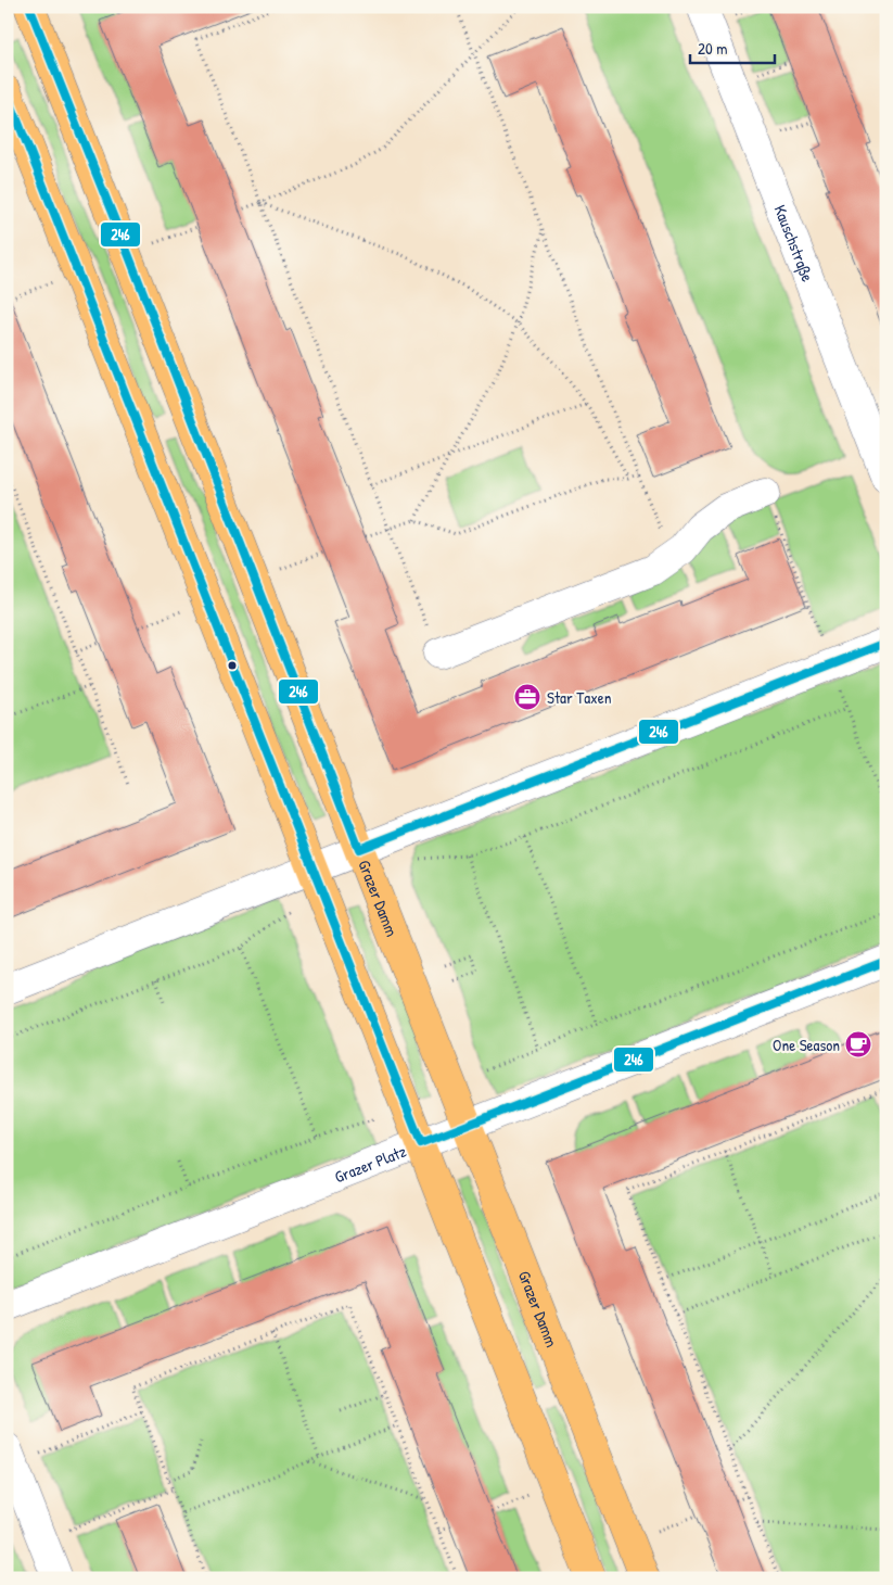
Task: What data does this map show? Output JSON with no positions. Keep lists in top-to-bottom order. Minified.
{"streets":{"main road":["Grazer Damm"],"street":["Kauschstraße","Grazer Platz"]},"crossings":[["Grazer Damm","Grazer Platz"]],"places":{"office":["Star Taxen"],"cafe":["One Season"]},"lines":["transit line 246"],"scale_bar":"20 m"}
